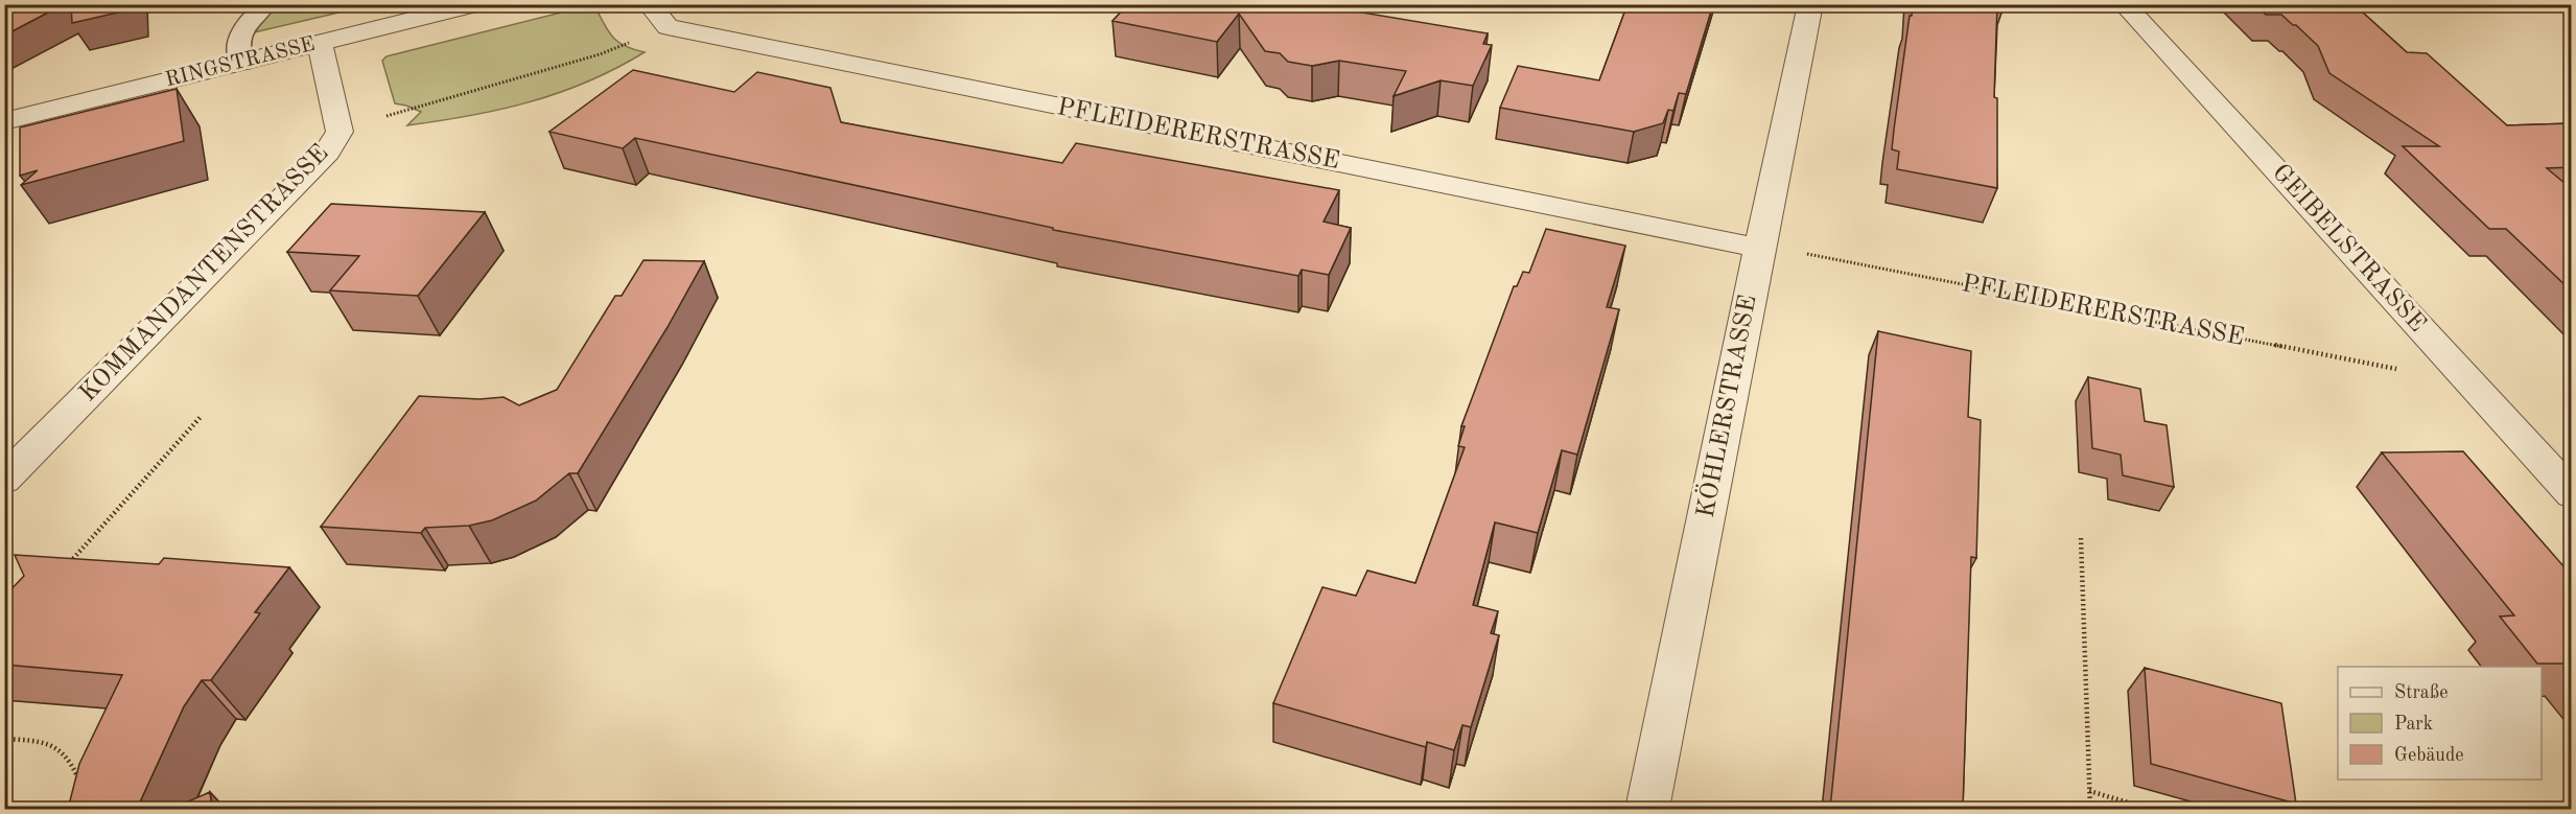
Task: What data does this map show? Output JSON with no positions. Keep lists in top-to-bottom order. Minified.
{"streets":{"street":["RINGSTRASSE","PFLEIDERERSTRASSE","GEIBELSTRASSE","KOMMANDANTENSTRASSE","KÖHLERSTRASSE"]},"crossings":[["RINGSTRASSE","KOMMANDANTENSTRASSE"],["PFLEIDERERSTRASSE","KÖHLERSTRASSE"]],"legend":["Straße","Park","Gebäude"]}
